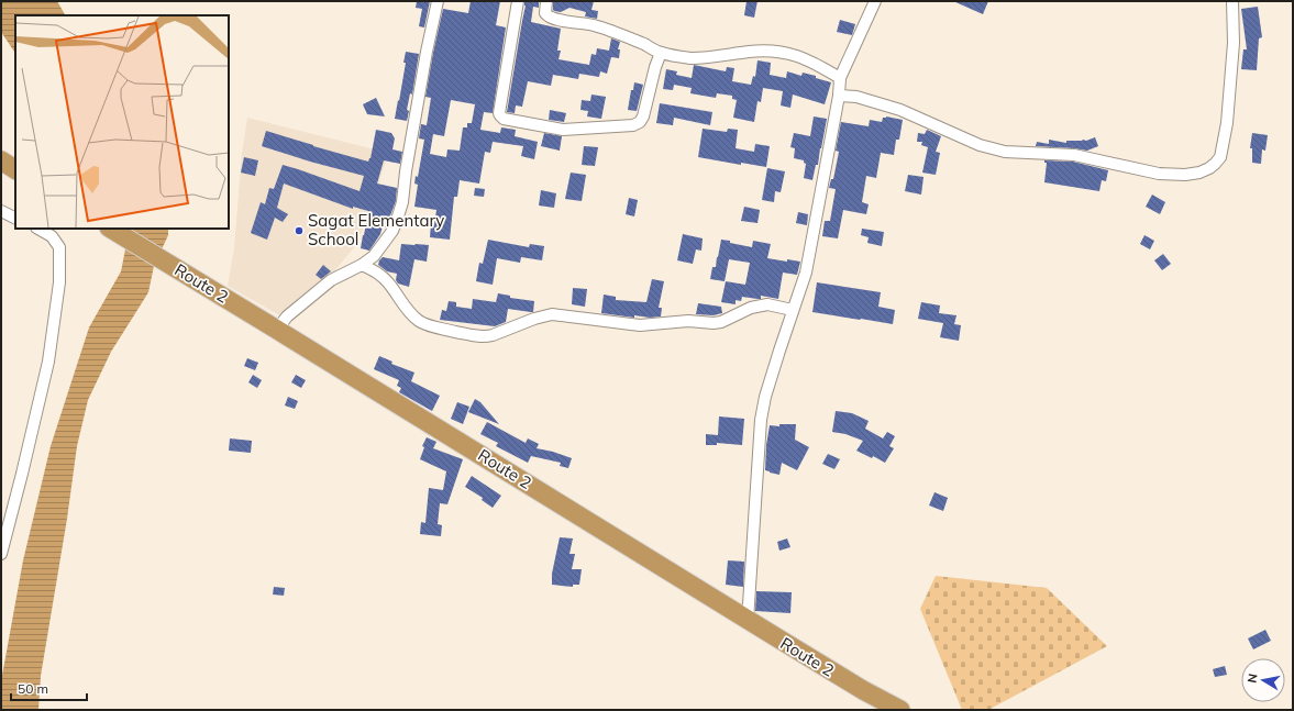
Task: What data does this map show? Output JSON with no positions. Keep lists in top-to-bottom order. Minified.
{"streets":{"highway":["Route 2"]},"places":["Sagat Elementary School"],"scale_bar":"50 m","north":"left"}
